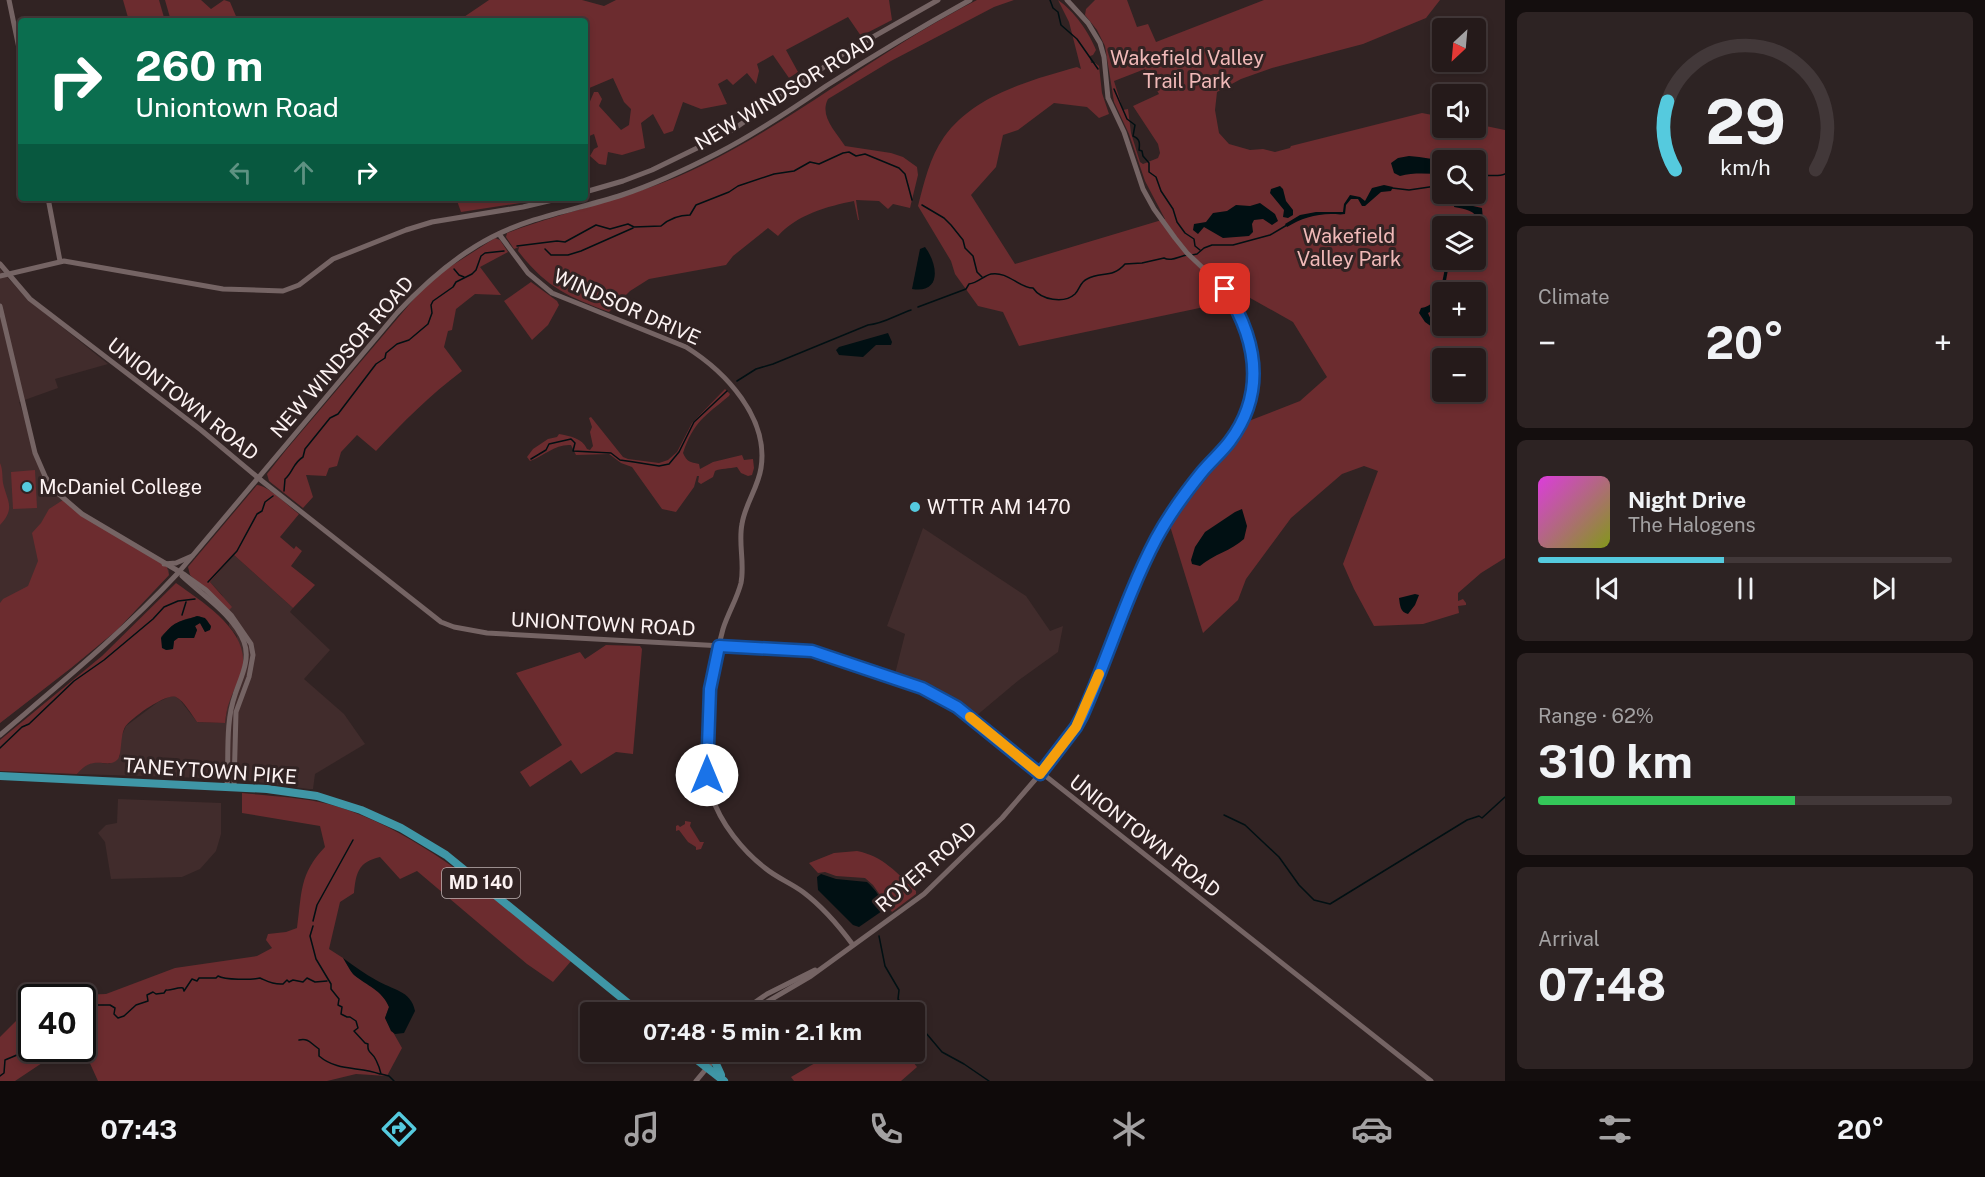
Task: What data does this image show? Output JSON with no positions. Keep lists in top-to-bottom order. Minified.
{"streets":{"highway":["TANEYTOWN PIKE","MD 140"],"street":["NEW WINDSOR ROAD","WINDSOR DRIVE","UNIONTOWN ROAD","ROYER ROAD"]},"crossings":[["NEW WINDSOR ROAD","WINDSOR DRIVE"],["NEW WINDSOR ROAD","UNIONTOWN ROAD"],["WINDSOR DRIVE","UNIONTOWN ROAD"],["WINDSOR DRIVE","ROYER ROAD"],["UNIONTOWN ROAD","ROYER ROAD"]],"parks":["Wakefield Valley Trail Park","Wakefield Valley Park"],"places":["McDaniel College","WTTR AM 1470"],"north":"bottom left","page":{"map_buttons":["+","−"],"turn":["260 m","Uniontown Road"],"tile":["Climate",["Range · 62%","310 km"],["Arrival","07:48"]],"heat":["−","20°","+"],"song":["Night Drive","The Halogens"],"limit":"40","trip":"07:48 · 5 min · 2.1 km","tabs":["07:43","20°"],"gauge":["29","km/h"]}}
